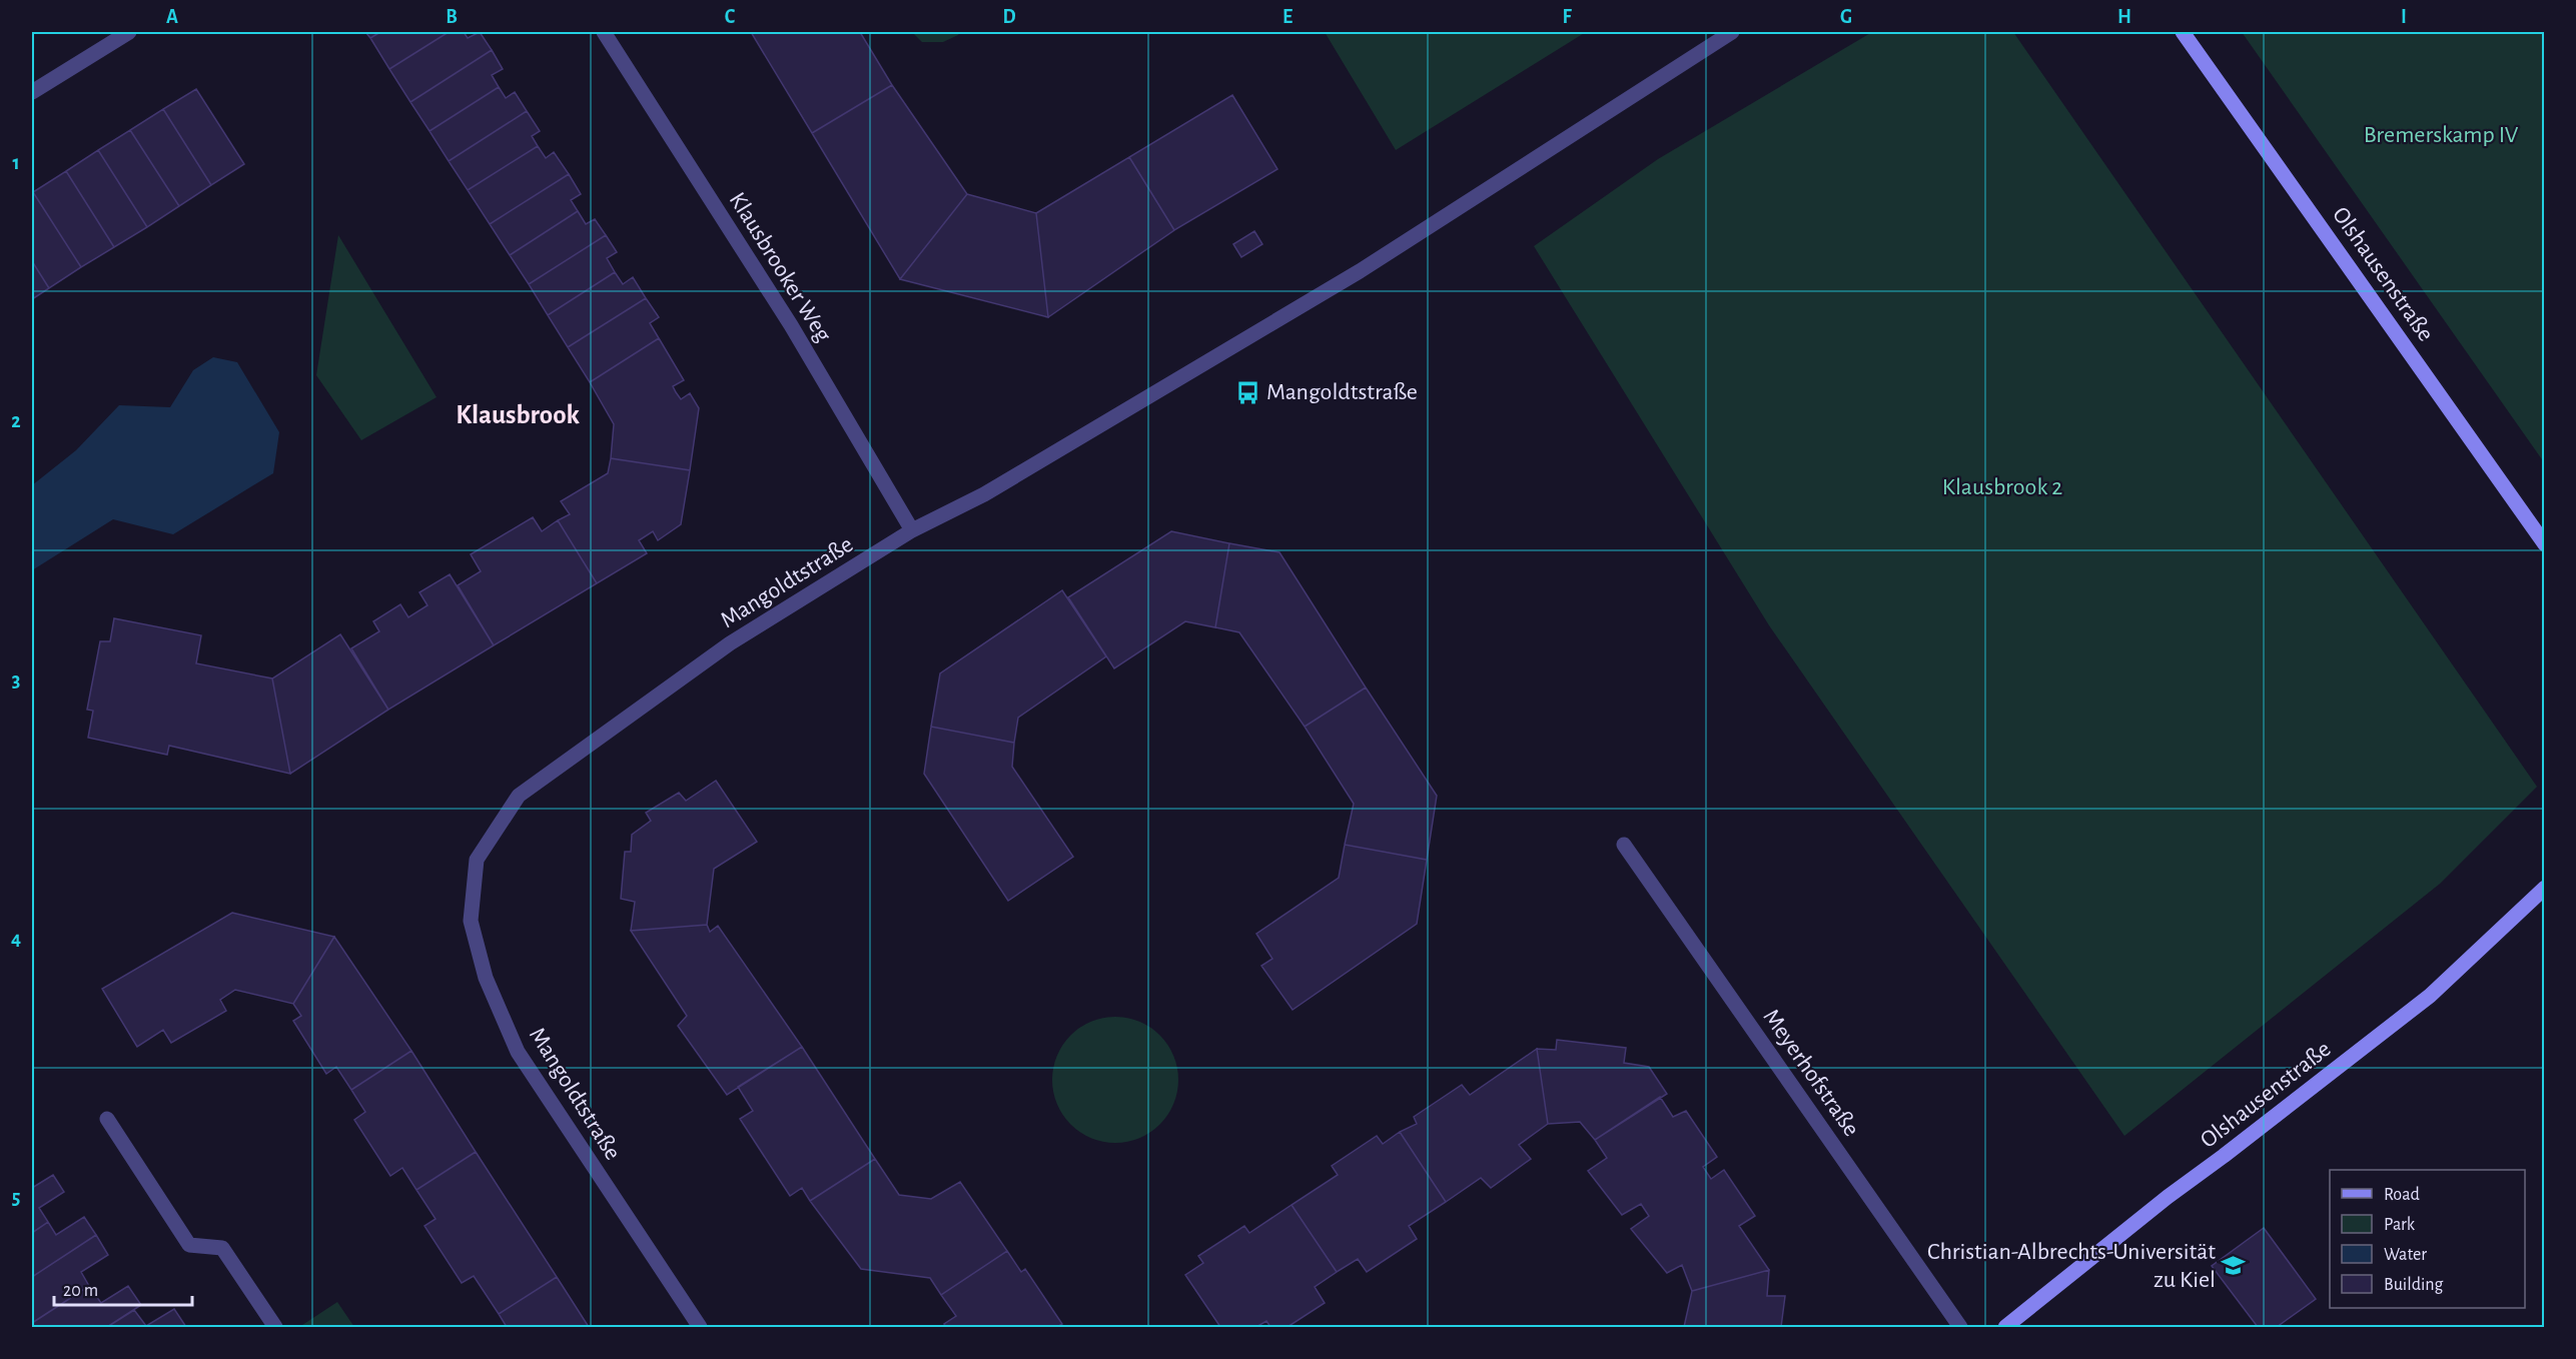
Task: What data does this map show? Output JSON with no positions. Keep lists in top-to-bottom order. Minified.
{"streets":{"street":["Klausbrooker Weg","Olshausenstraße","Mangoldtstraße","Meyerhofstraße"]},"crossings":[["Klausbrooker Weg","Mangoldtstraße"]],"districts":["Klausbrook"],"parks":["Bremerskamp IV","Klausbrook 2"],"places":{"bus stop":["Mangoldtstraße"],"school or university":["Christian-Albrechts-Universität zu Kiel"]},"legend":["Road","Park","Water","Building"],"scale_bar":"20 m","grid":{"columns":["A","B","C","D","E","F","G","H","I"],"rows":["1","2","3","4","5"]}}
